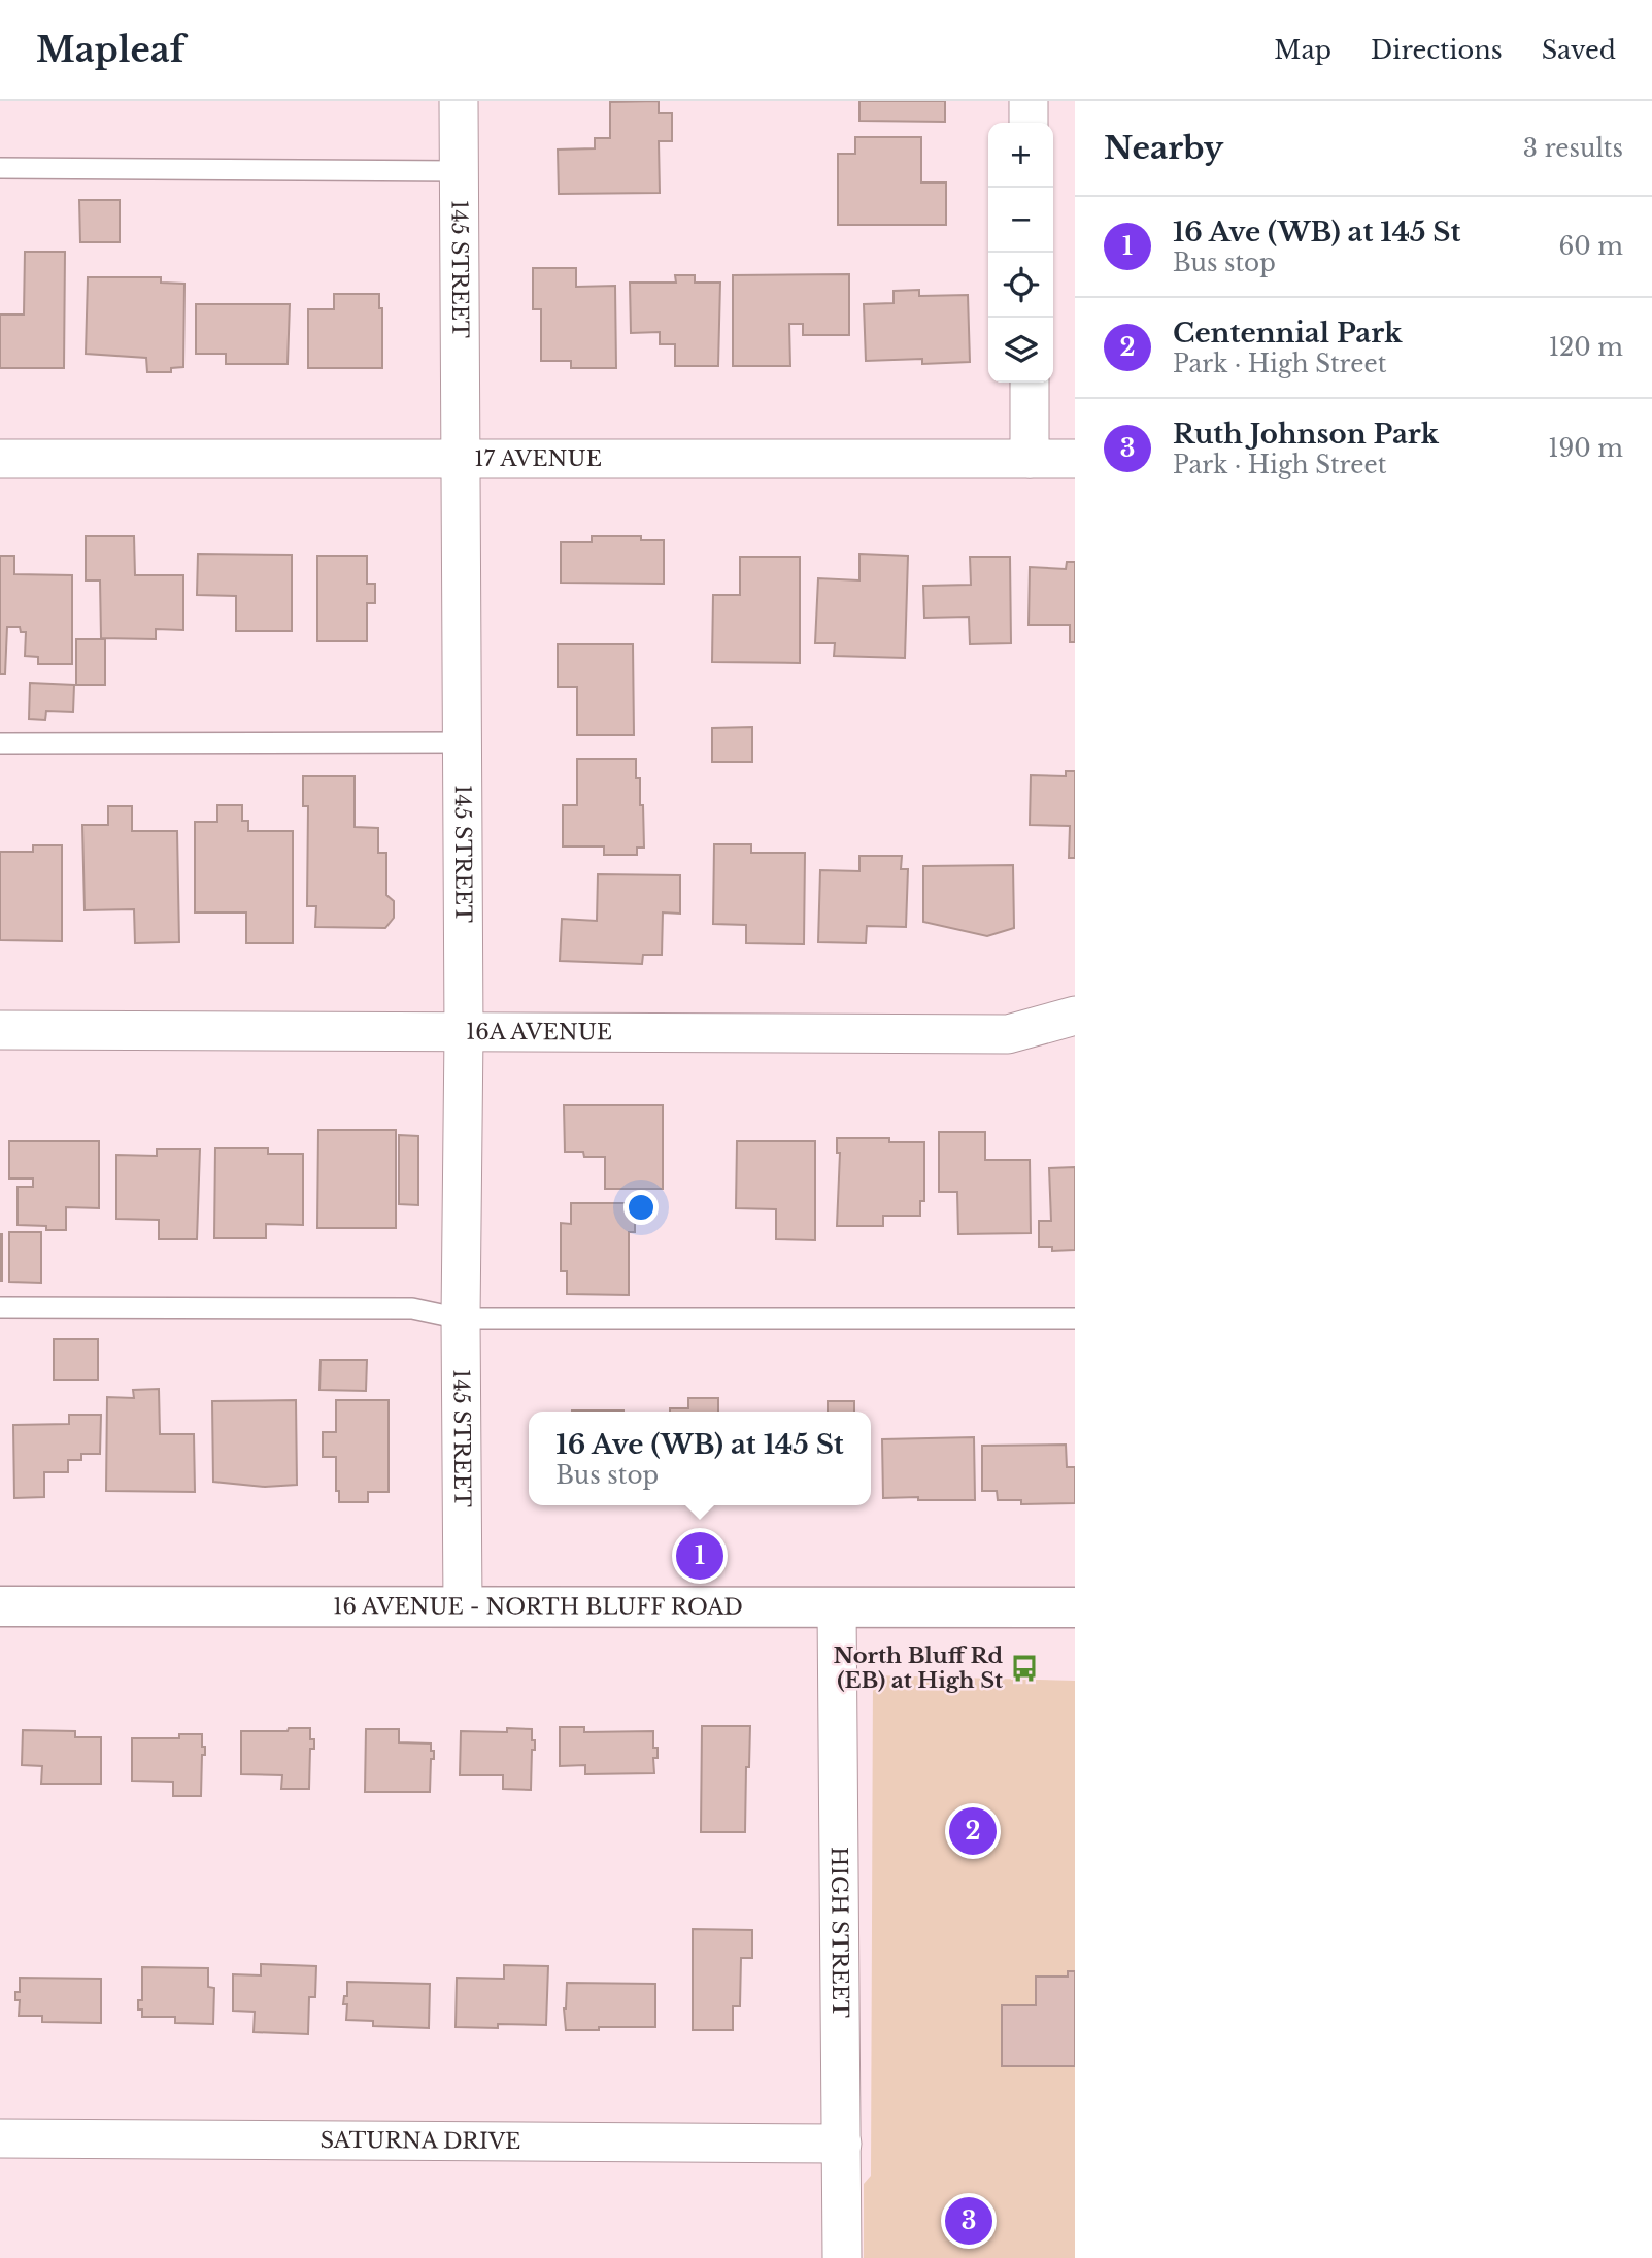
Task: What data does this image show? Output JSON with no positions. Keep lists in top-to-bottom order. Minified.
{"streets":{"main road":["16 AVENUE - NORTH BLUFF ROAD"],"street":["145 STREET","17 AVENUE","16A AVENUE","HIGH STREET","SATURNA DRIVE"]},"crossings":[["145 STREET","17 AVENUE"],["145 STREET","16A AVENUE"],["145 STREET","16 AVENUE - NORTH BLUFF ROAD"],["16 AVENUE - NORTH BLUFF ROAD","HIGH STREET"],["HIGH STREET","SATURNA DRIVE"]],"places":{"bus stop":["North Bluff Rd (EB) at High St"]},"page":{"header":"Mapleaf","nav":["Map","Directions","Saved"],"heading":["Nearby","3 results"],"map_buttons":["+","−"],"list":[{"mark":"1","name":"16 Ave (WB) at 145 St","note":"Bus stop","value":"60 m"},{"mark":"2","name":"Centennial Park","note":"Park · High Street","value":"120 m"},{"mark":"3","name":"Ruth Johnson Park","note":"Park · High Street","value":"190 m"}],"popup":["16 Ave (WB) at 145 St","Bus stop"],"pins":["1","2","3"]}}
